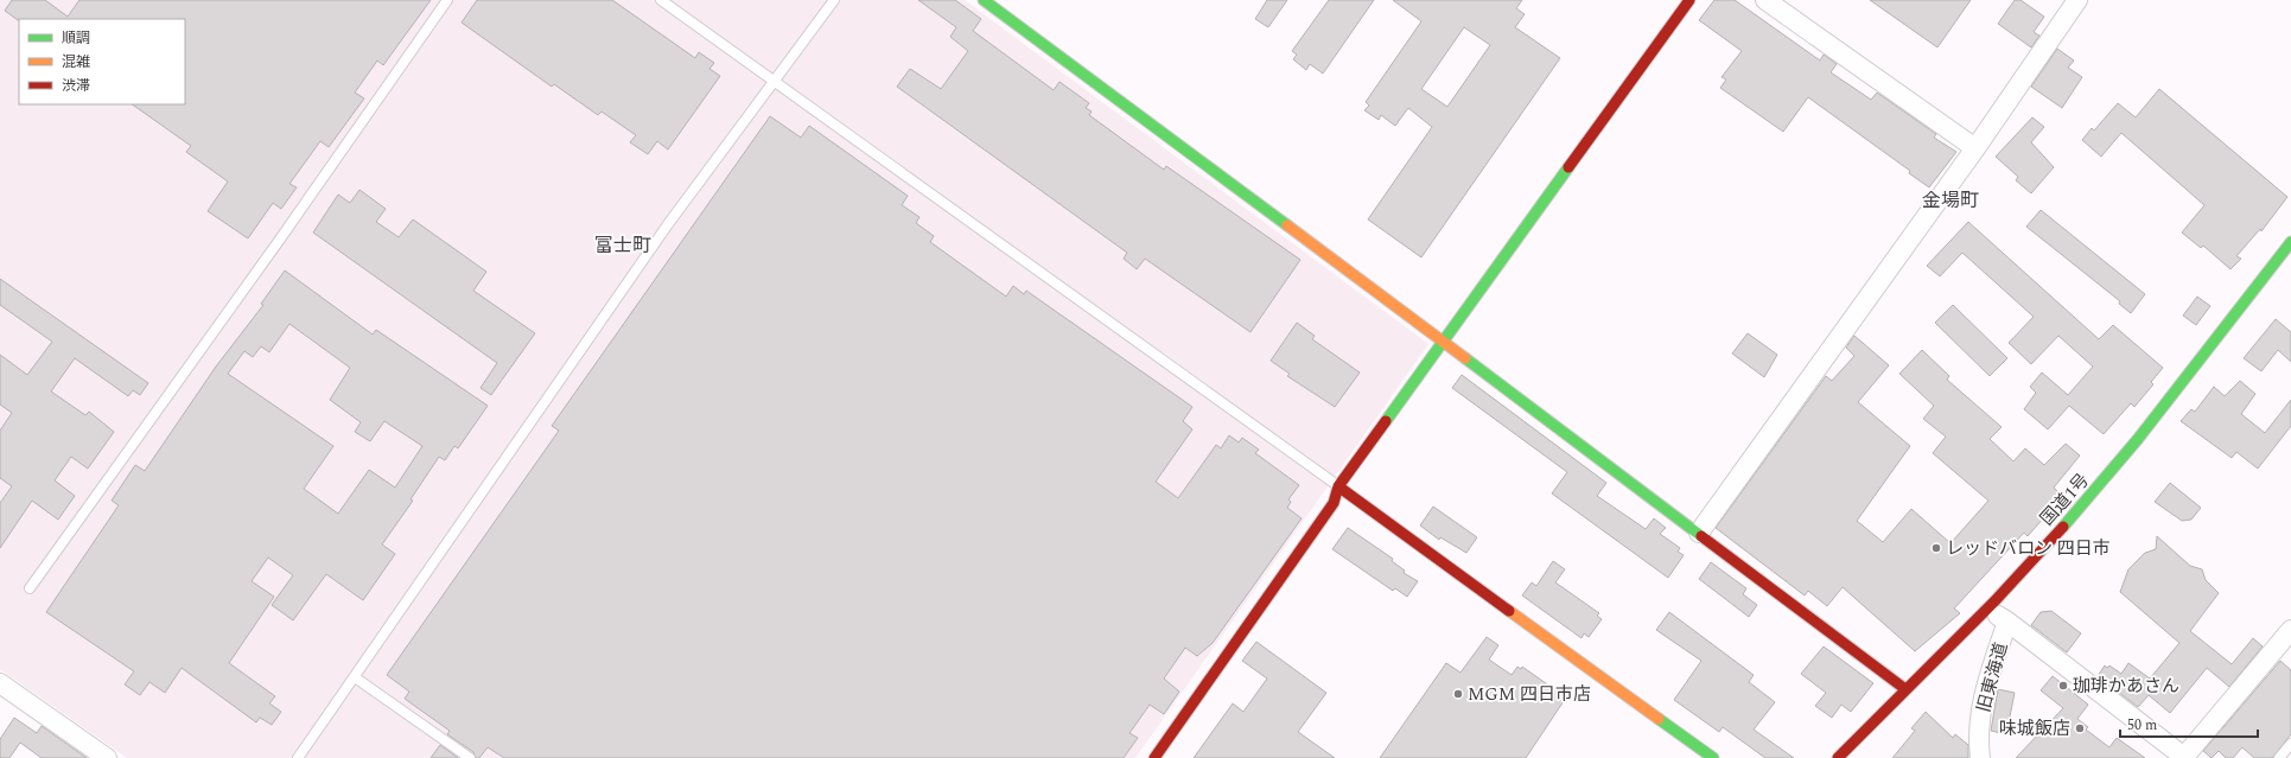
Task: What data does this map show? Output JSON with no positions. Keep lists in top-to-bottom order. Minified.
{"streets":{"main road":["国道1号"],"street":["旧東海道"]},"crossings":[["国道1号","旧東海道"]],"districts":["金場町","富士町"],"places":["レッドバロン 四日市","珈琲かあさん","MGM 四日市店","味城飯店"],"legend":["順調","混雑","渋滞"],"scale_bar":"50 m"}
